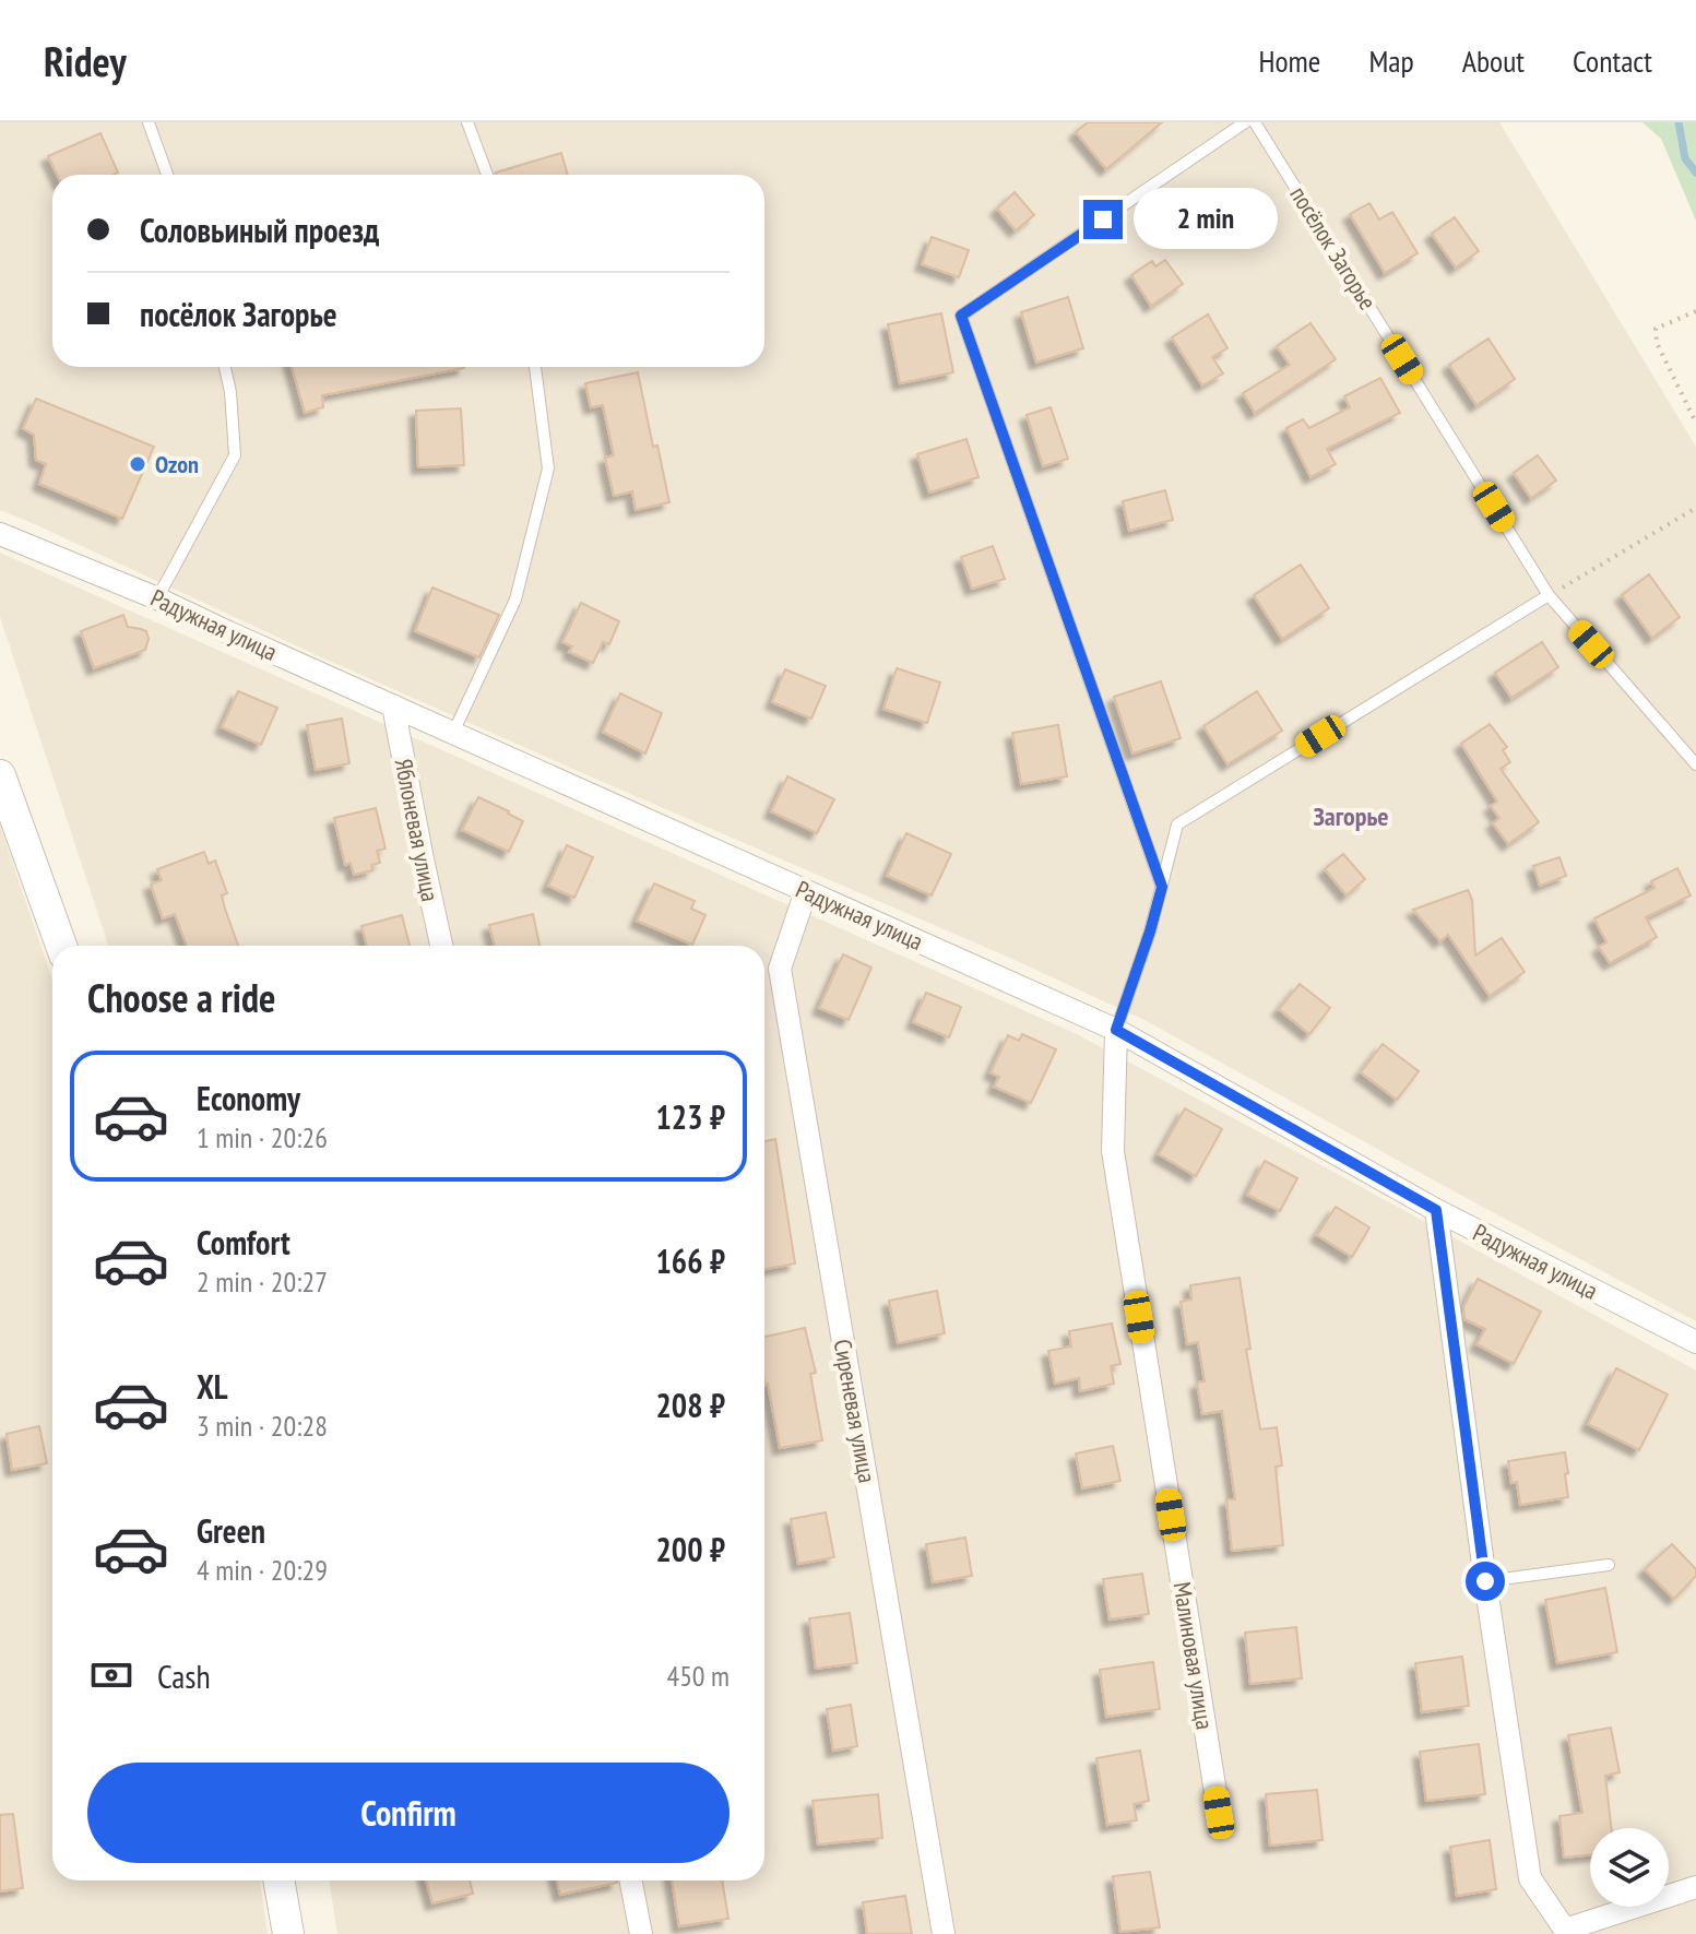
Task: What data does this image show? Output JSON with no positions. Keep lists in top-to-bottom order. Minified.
{"streets":{"street":["Радужная улица","Яблоневая улица","Сиреневая улица","Малиновая улица"],"lane":["посёлок Загорье"]},"crossings":[["Радужная улица","Яблоневая улица"],["Радужная улица","Сиреневая улица"],["Радужная улица","Малиновая улица"]],"districts":["Загорье"],"places":["Ozon"],"page":{"header":"Ridey","nav":["Home","Map","About","Contact"],"banner":["Соловьиный проезд","посёлок Загорье"],"bubble":"2 min","heading":"Choose a ride","list":[{"name":"Economy","note":"1 min · 20:26","value":"123 ₽"},{"name":"Comfort","note":"2 min · 20:27","value":"166 ₽"},{"name":"XL","note":"3 min · 20:28","value":"208 ₽"},{"name":"Green","note":"4 min · 20:29","value":"200 ₽"}],"pay":["Cash","450 m"],"buttons":"Confirm"}}
